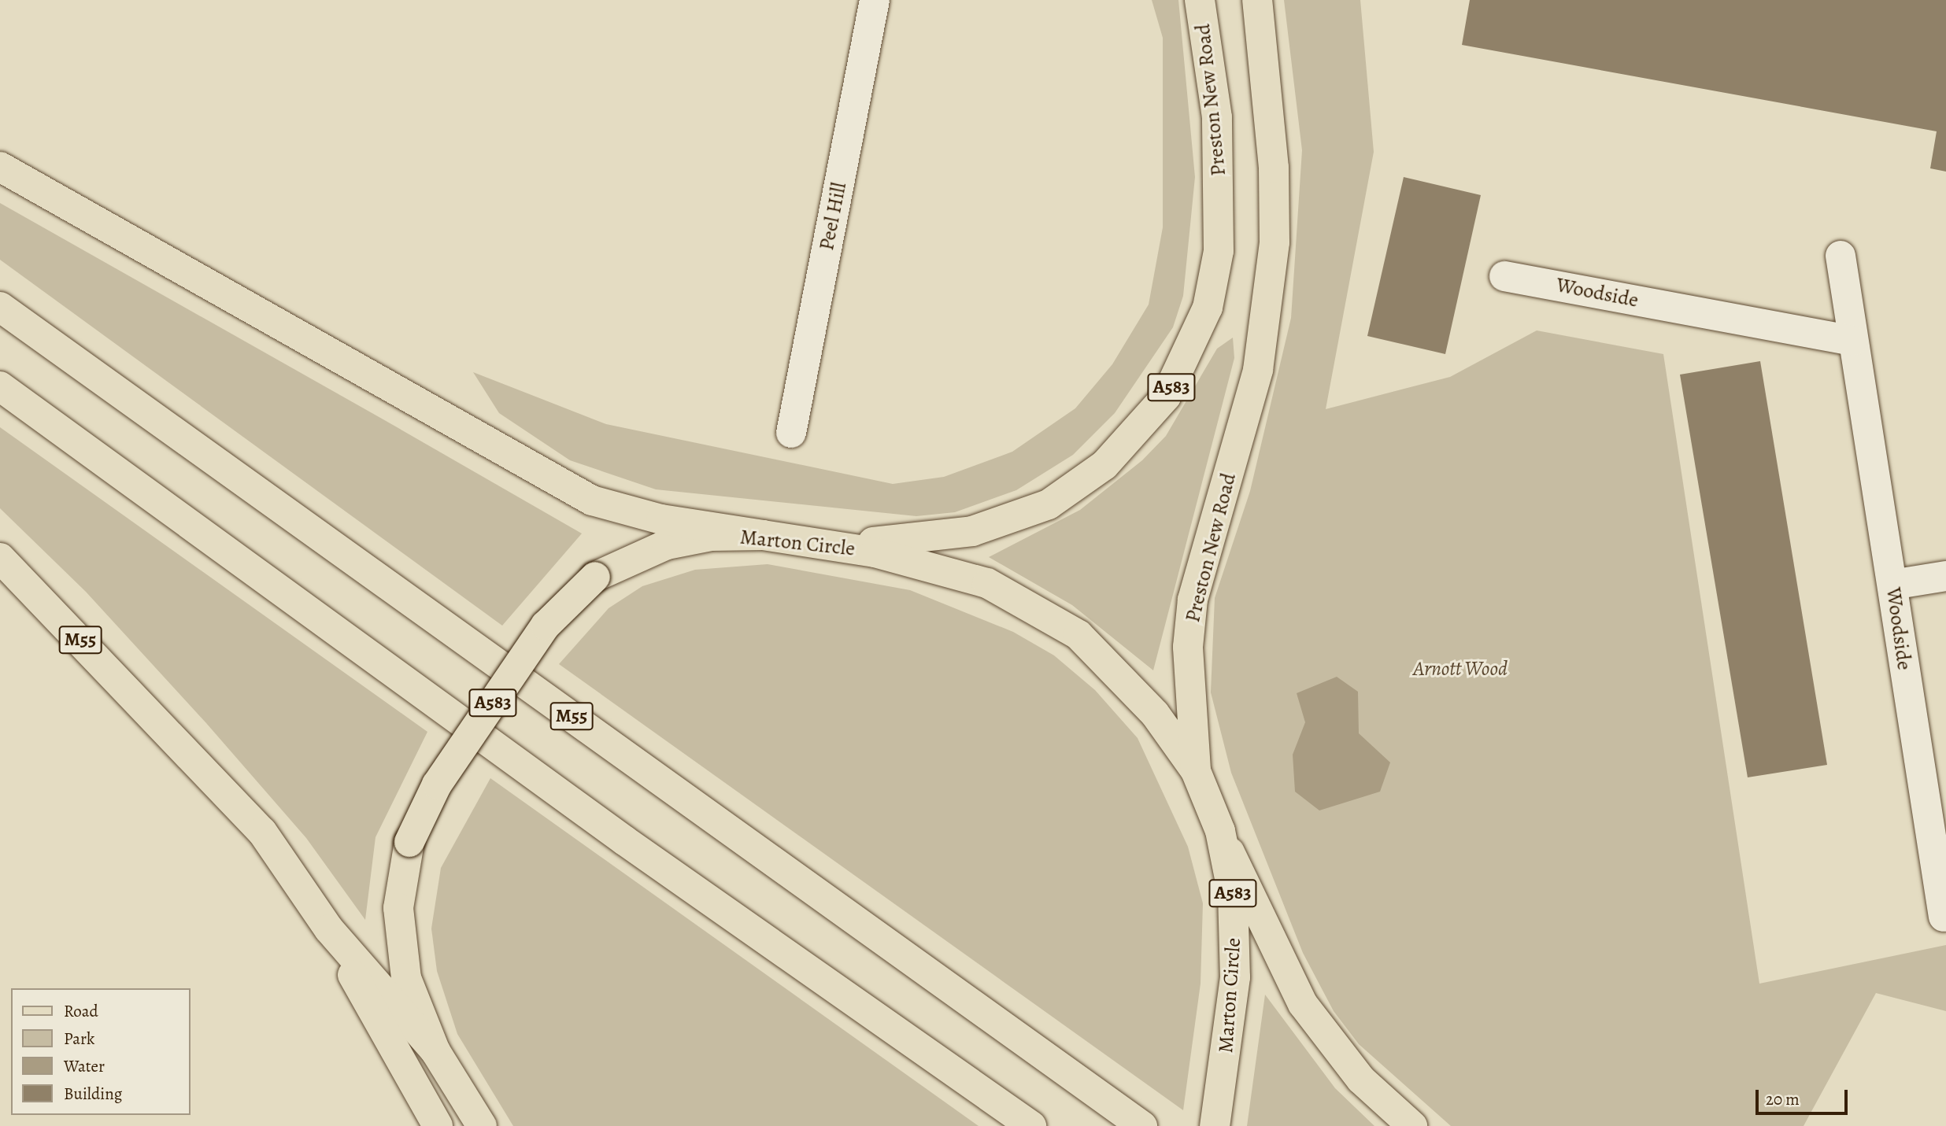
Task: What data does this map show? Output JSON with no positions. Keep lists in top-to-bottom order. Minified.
{"streets":{"main road":["Preston New Road","A583","Marton Circle","M55"],"street":["Peel Hill","Woodside"]},"crossings":[["Preston New Road","Marton Circle"]],"parks":["Arnott Wood"],"legend":["Road","Park","Water","Building"],"scale_bar":"20 m"}
